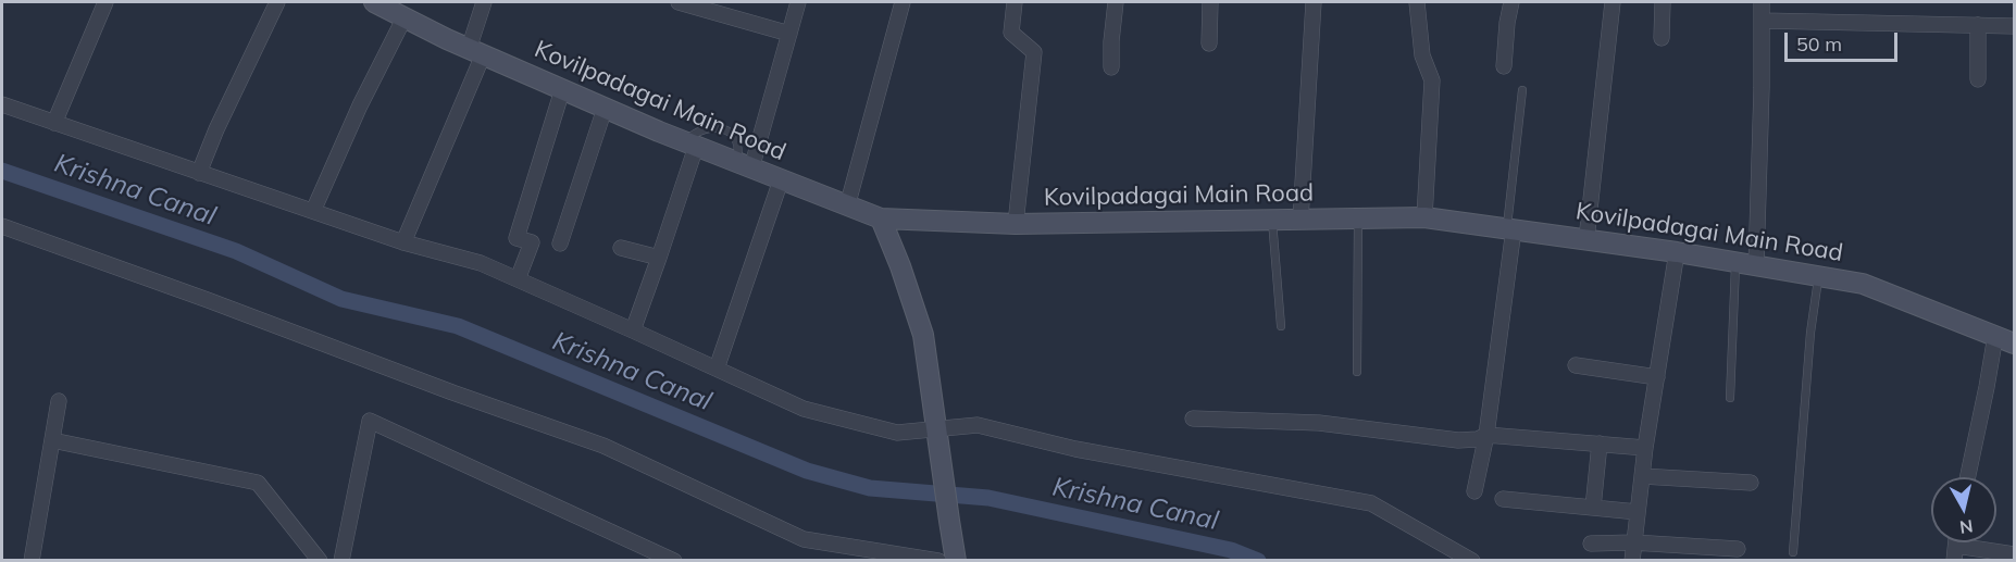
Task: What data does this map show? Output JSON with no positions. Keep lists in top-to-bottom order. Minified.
{"streets":{"street":["Kovilpadagai Main Road"]},"water":["Krishna Canal"],"scale_bar":"50 m","north":"bottom"}
